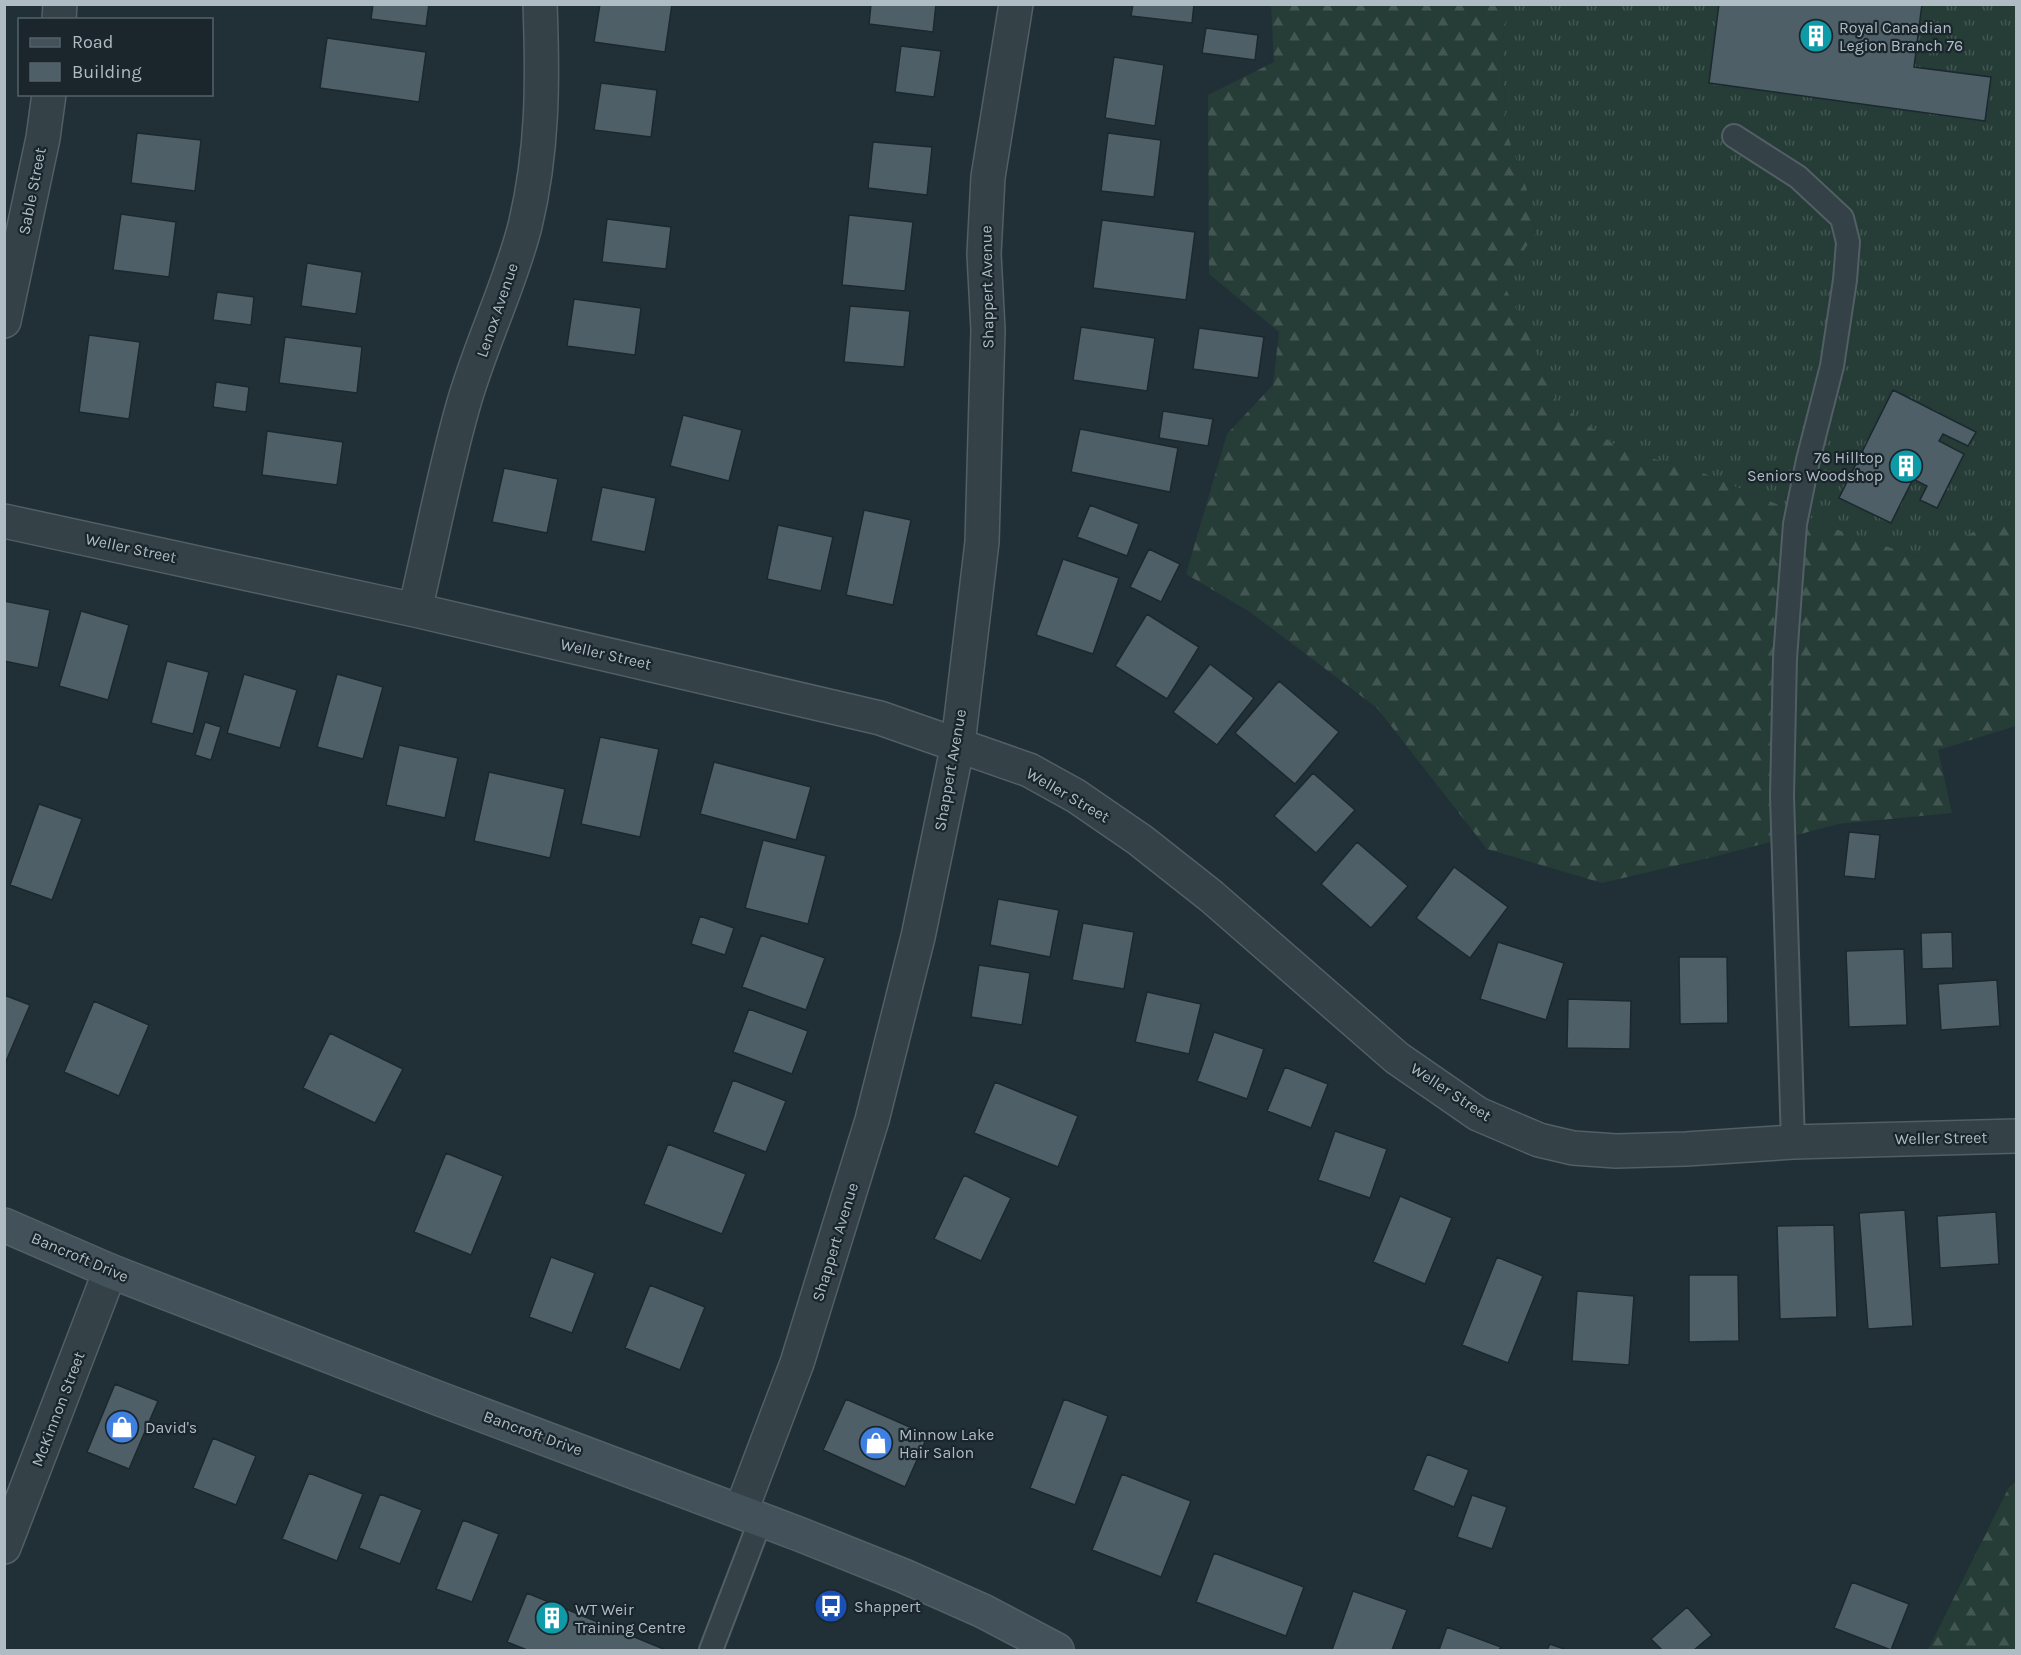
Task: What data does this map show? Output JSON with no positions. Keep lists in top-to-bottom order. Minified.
{"streets":{"main road":["Bancroft Drive"],"street":["Sable Street","Shappert Avenue","Lenox Avenue","Weller Street","McKinnon Street"]},"crossings":[["Shappert Avenue","Weller Street"],["Shappert Avenue","Bancroft Drive"],["Lenox Avenue","Weller Street"],["Bancroft Drive","McKinnon Street"]],"places":{"building":["Royal Canadian Legion Branch 76","76 Hilltop Seniors Woodshop","WT Weir Training Centre"],"shop":["David's","Minnow Lake Hair Salon"],"bus stop":["Shappert"]},"legend":["Road","Building"]}
